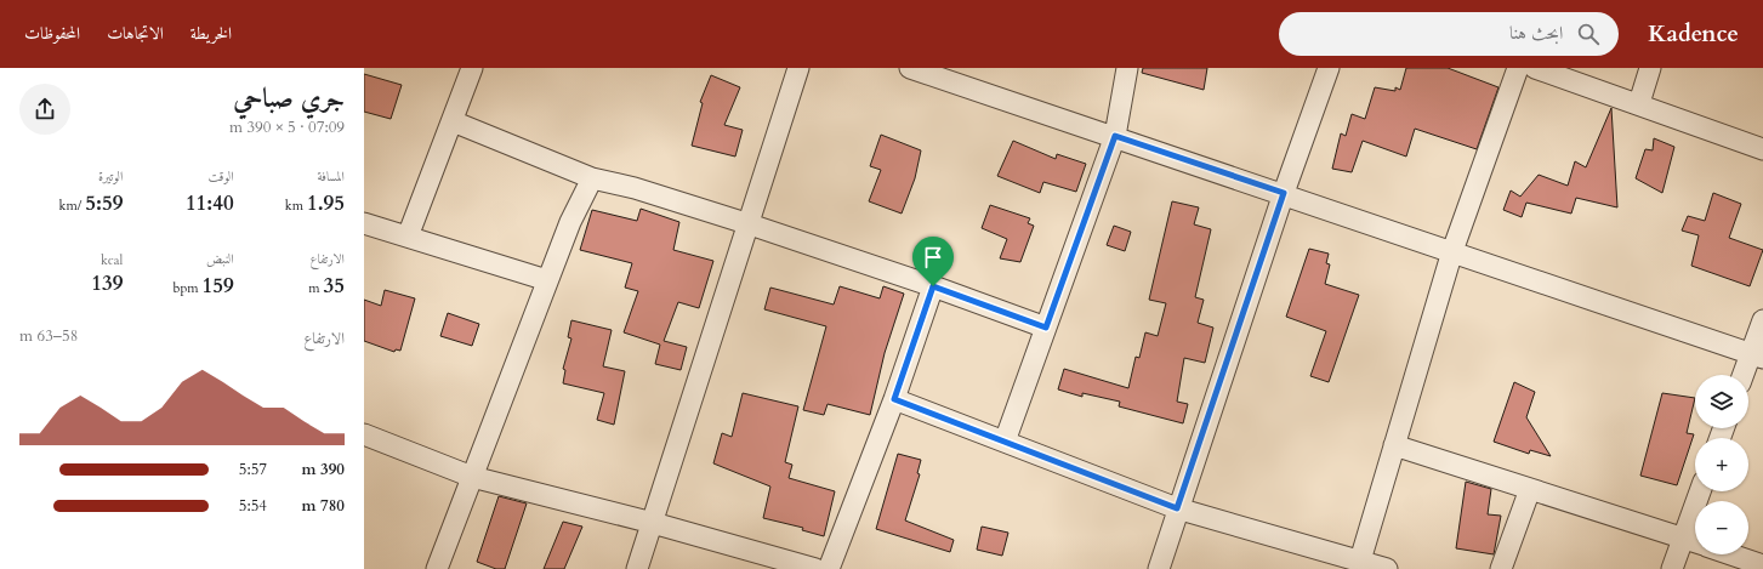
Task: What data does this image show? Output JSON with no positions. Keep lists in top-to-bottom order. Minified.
{"page":{"header":"Kadence","search":"ابحث هنا","nav":["الخريطة","الاتجاهات","المحفوظات"],"heading":["جري صباحي","07:09 · 5 × 390 m"],"stats":[["المسافة","1.95 km"],["الوقت","11:40"],["الوتيرة","5:59 /km"],["الارتفاع","35 m"],["النبض","159 bpm"],["kcal","139"]],"chart":["الارتفاع","58–63 m"],"map_buttons":["+","−"],"list":[{"name":"390 m","note":"5:57"},{"name":"780 m","note":"5:54"}]}}
